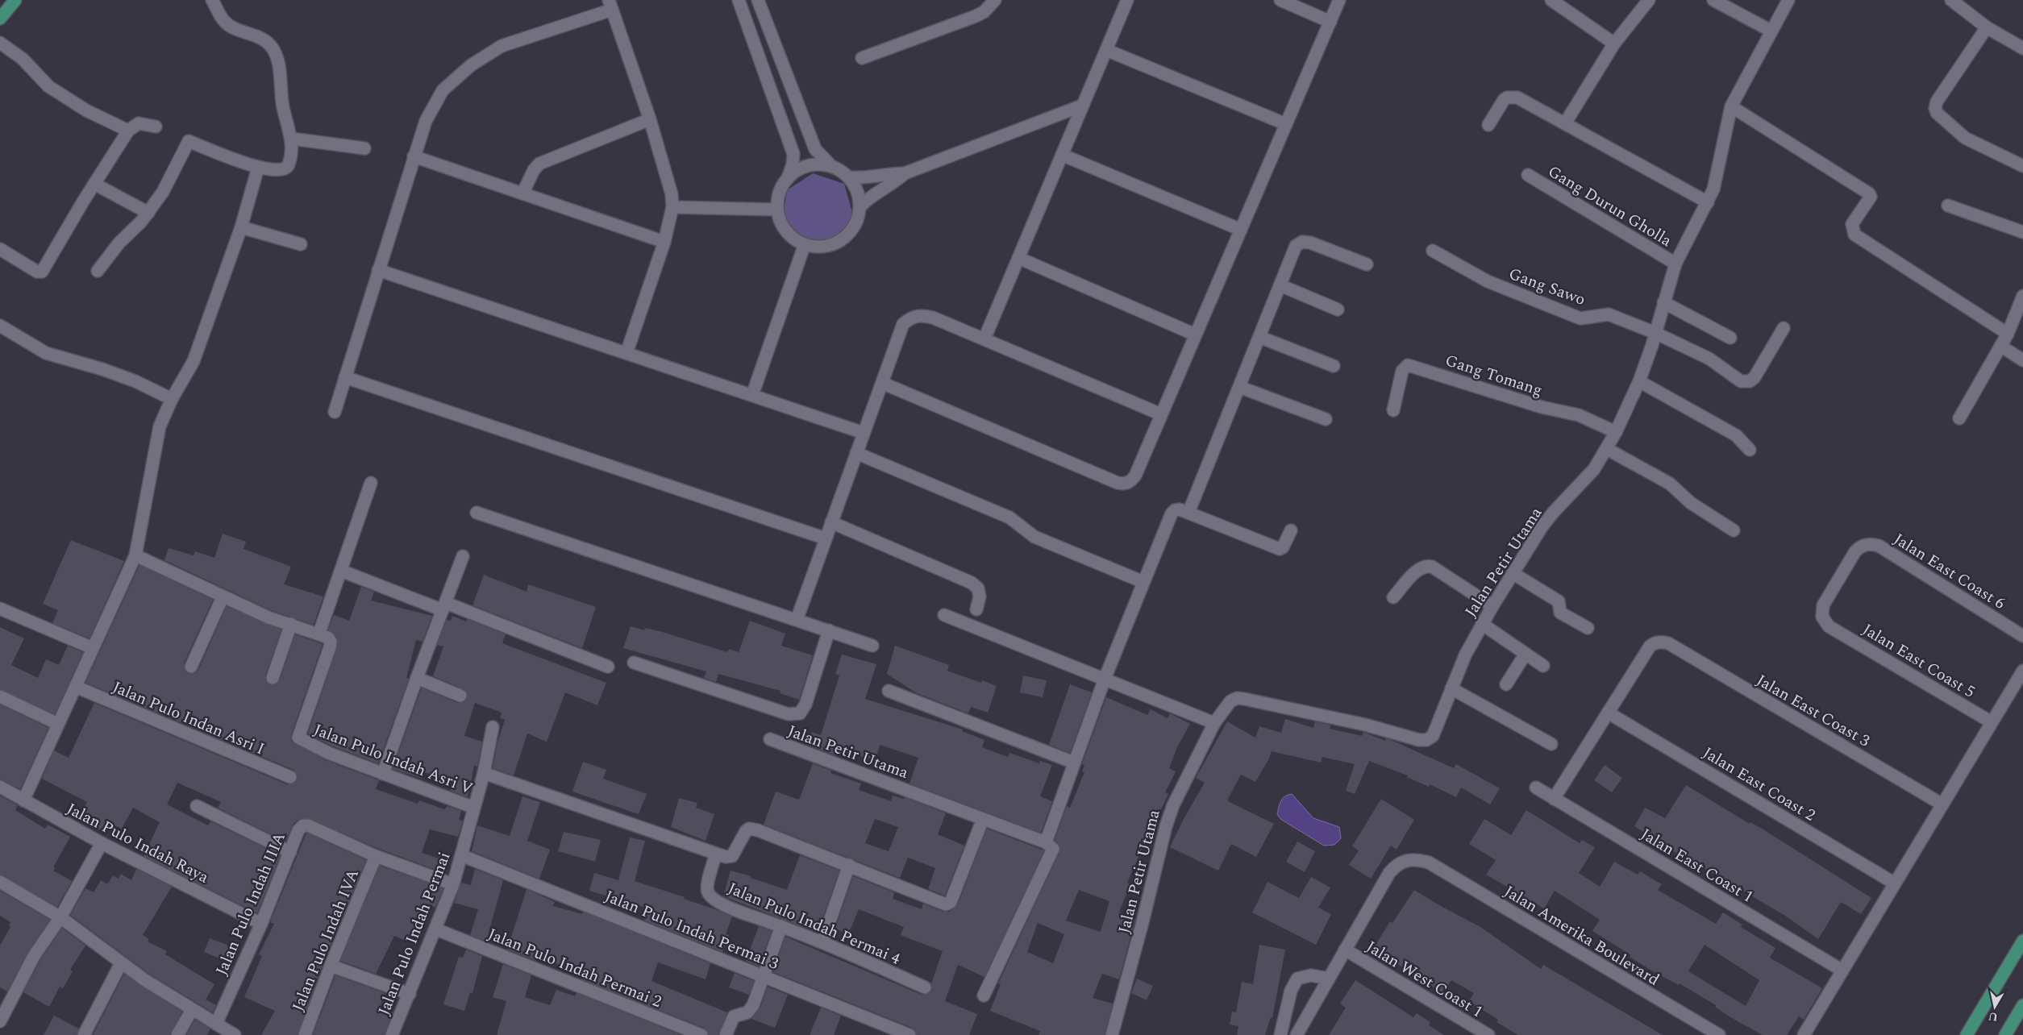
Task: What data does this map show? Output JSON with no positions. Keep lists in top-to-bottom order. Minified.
{"streets":{"street":["Gang Durun Gholla","Gang Sawo","Gang Tomang","Jalan Petir Utama","Jalan East Coast 6","Jalan East Coast 5","Jalan East Coast 3","Jalan Pulo Indan Asri I","Jalan Pulo Indah Asri V","Jalan East Coast 2","Jalan Pulo Indah Raya","Jalan East Coast 1","Jalan Pulo Indah IIIA","Jalan Pulo Indah Permai 4","Jalan Pulo Indah Permai 3","Jalan Pulo Indah Permai","Jalan Amerika Boulevard","Jalan Pulo Indah IVA","Jalan Pulo Indah Permai 2","Jalan West Coast 1"]},"crossings":[["Gang Durun Gholla","Jalan Petir Utama"],["Gang Sawo","Jalan Petir Utama"],["Gang Tomang","Jalan Petir Utama"],["Jalan East Coast 6","Jalan East Coast 5"],["Jalan East Coast 3","Jalan East Coast 2"],["Jalan Pulo Indah Asri V","Jalan Pulo Indah Permai"],["Jalan Pulo Indah Raya","Jalan Pulo Indah IIIA"],["Jalan Pulo Indah IIIA","Jalan Pulo Indah IVA"],["Jalan Pulo Indah Permai 4","Jalan Pulo Indah Permai"],["Jalan Pulo Indah Permai 3","Jalan Pulo Indah Permai"],["Jalan Pulo Indah Permai","Jalan Pulo Indah Permai 2"],["Jalan Amerika Boulevard","Jalan West Coast 1"]],"north":"bottom"}
